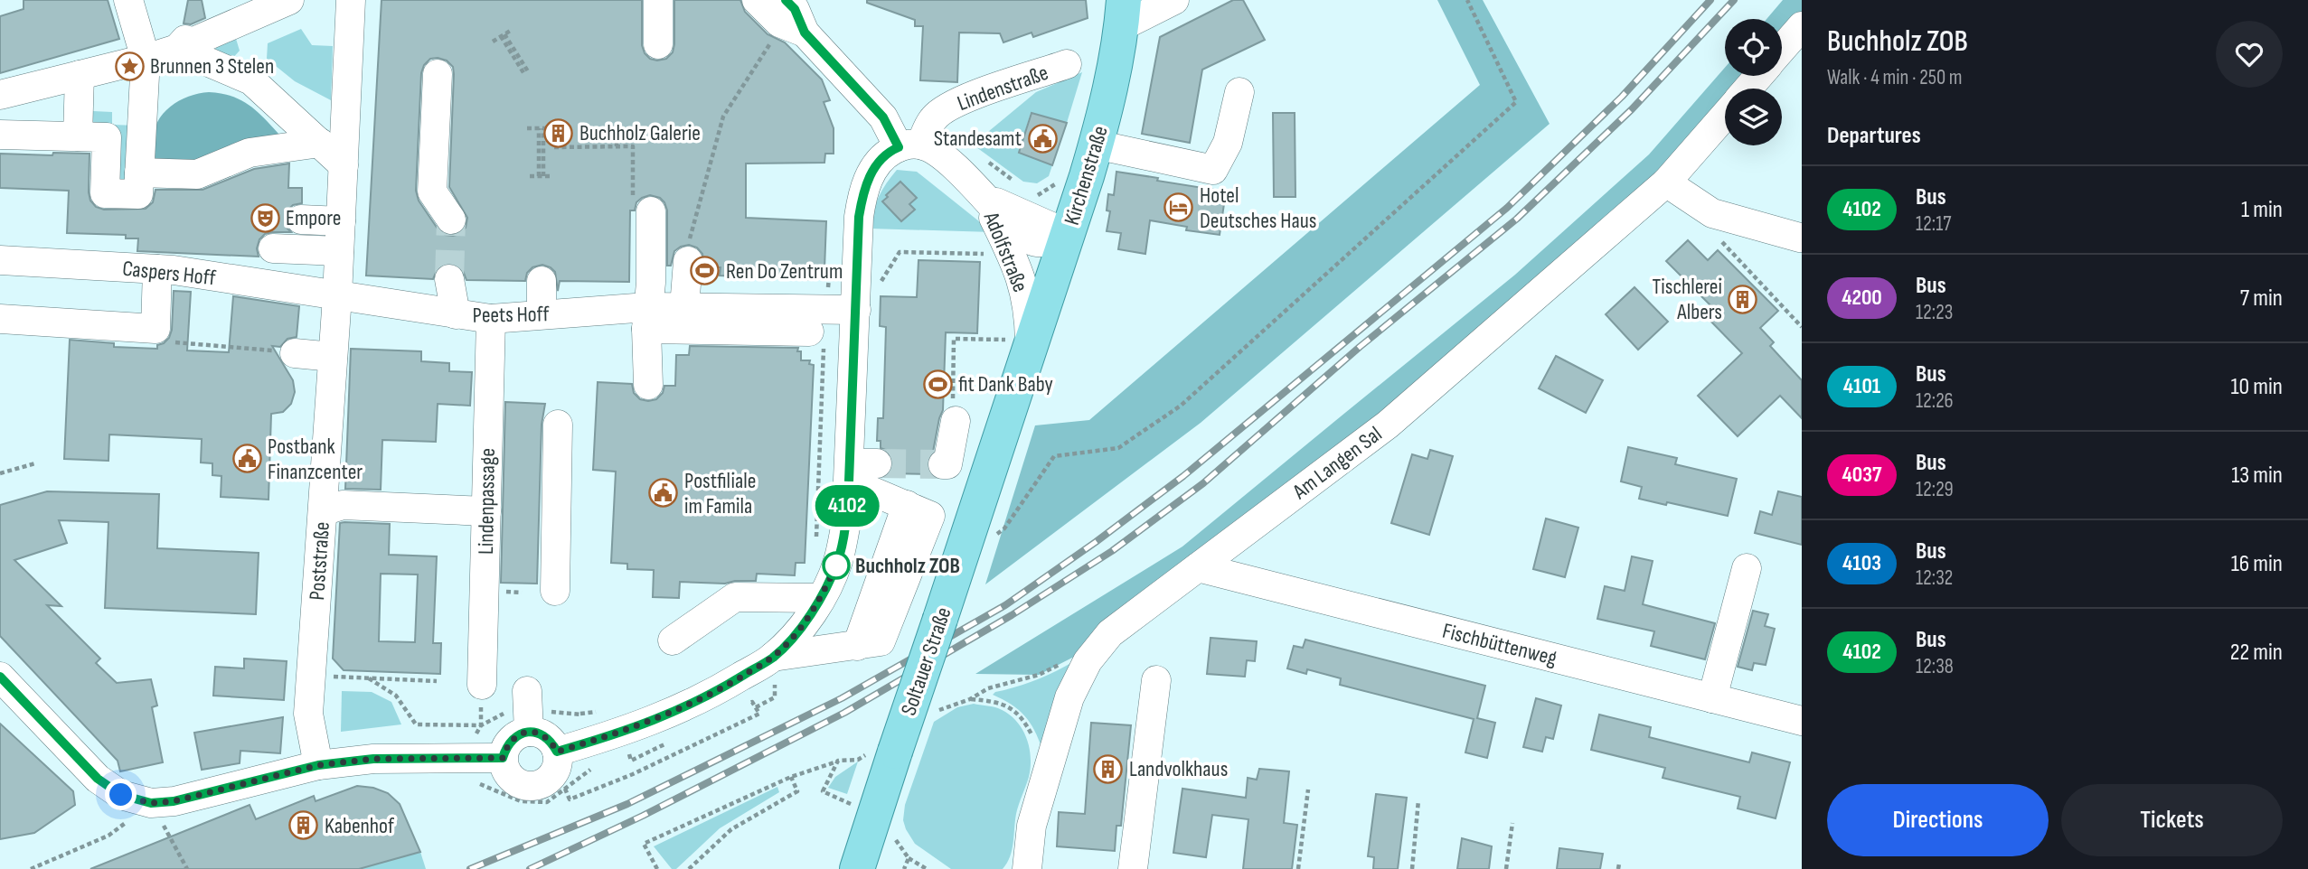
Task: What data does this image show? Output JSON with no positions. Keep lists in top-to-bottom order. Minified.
{"streets":{"main road":["Kirchenstraße","Soltauer Straße"],"street":["Lindenstraße","Adolfstraße","Caspers Hoff","Peets Hoff","Am Langen Sal","Lindenpassage","Poststraße","Fischbüttenweg"]},"crossings":[["Lindenstraße","Adolfstraße"],["Lindenstraße","Peets Hoff"],["Kirchenstraße","Adolfstraße"],["Kirchenstraße","Soltauer Straße"],["Adolfstraße","Soltauer Straße"],["Caspers Hoff","Peets Hoff"],["Caspers Hoff","Poststraße"],["Peets Hoff","Lindenpassage"],["Peets Hoff","Poststraße"],["Am Langen Sal","Fischbüttenweg"]],"places":{"place":["Brunnen 3 Stelen"],"building":["Buchholz Galerie","Tischlerei Albers","Landvolkhaus","Kabenhof"],"public building":["Standesamt","Postbank Finanzcenter","Postfiliale im Famila"],"hotel":["Hotel Deutsches Haus"],"theatre":["Empore"],"sports":["Ren Do Zentrum","fit Dank Baby"],"other":["Buchholz ZOB"]},"lines":["bus line 4102"],"page":{"on_map":"4102","heading":[["Buchholz ZOB","Walk · 4 min · 250 m"],"Departures"],"list":[{"mark":"4102","name":"Bus","note":"12:17","value":"1 min"},{"mark":"4200","name":"Bus","note":"12:23","value":"7 min"},{"mark":"4101","name":"Bus","note":"12:26","value":"10 min"},{"mark":"4037","name":"Bus","note":"12:29","value":"13 min"},{"mark":"4103","name":"Bus","note":"12:32","value":"16 min"},{"mark":"4102","name":"Bus","note":"12:38","value":"22 min"}],"buttons":["Directions","Tickets"]}}
